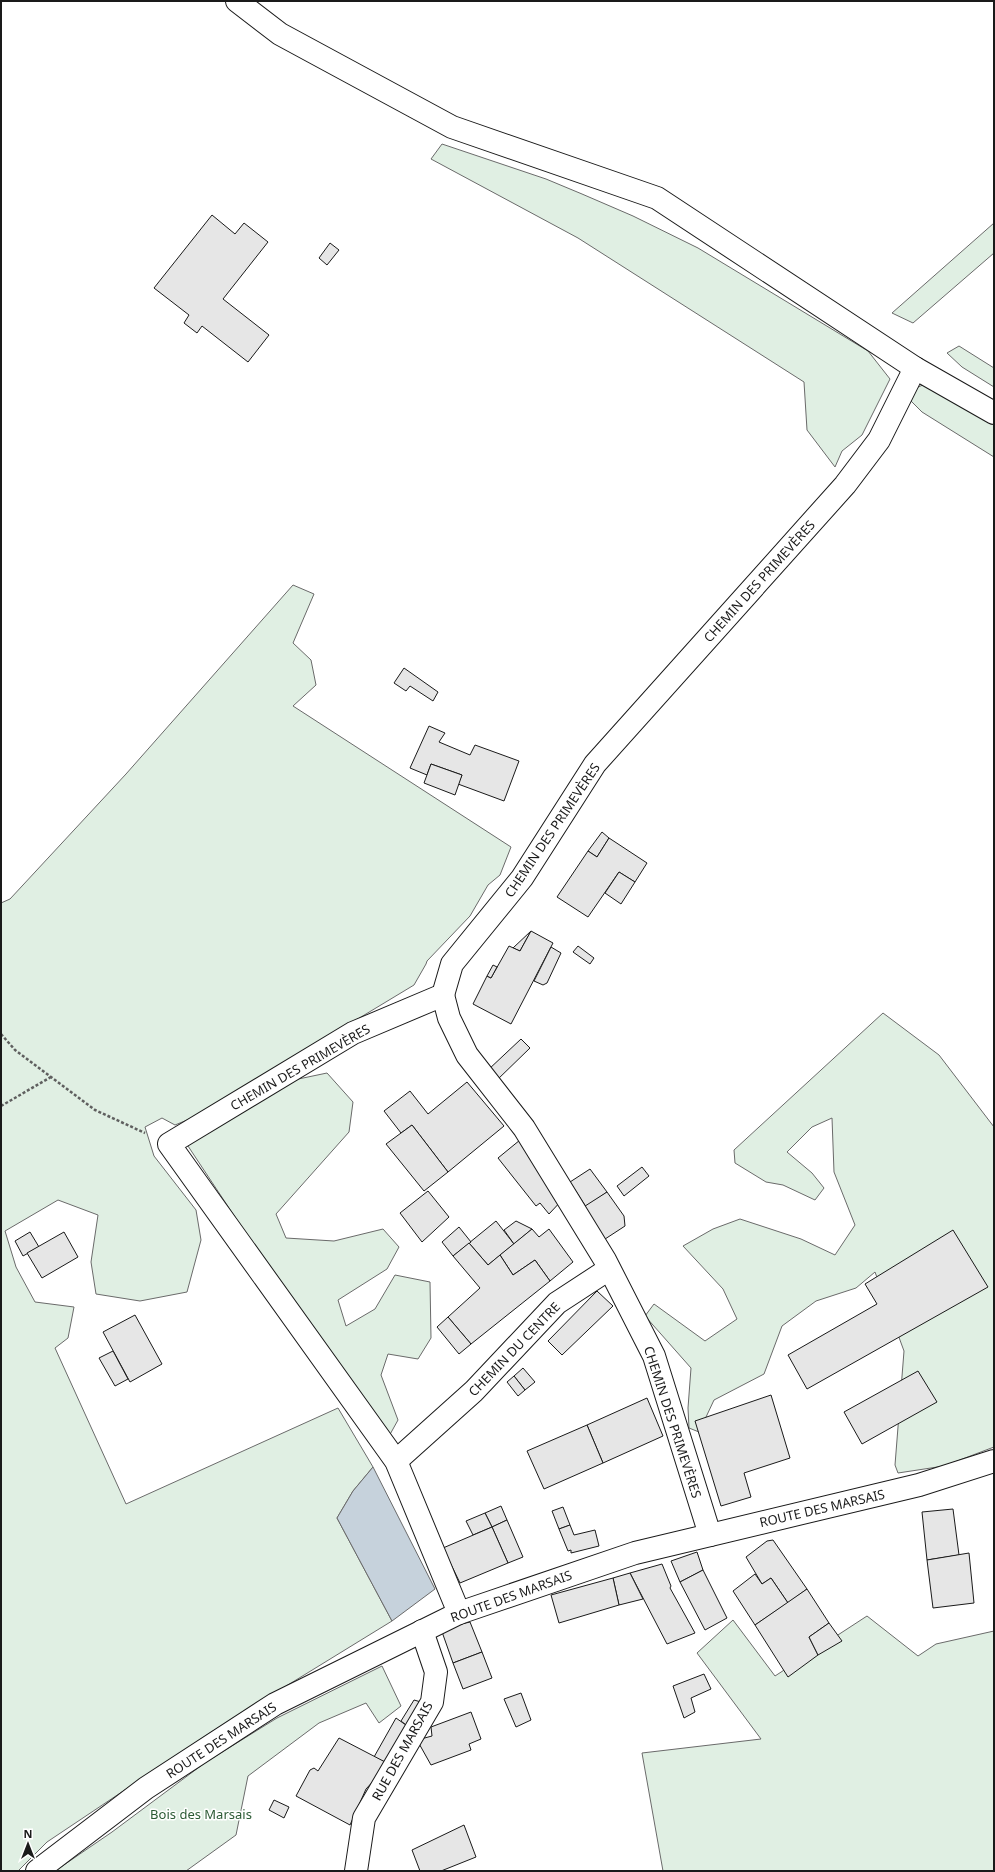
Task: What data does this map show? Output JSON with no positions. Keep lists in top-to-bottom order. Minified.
{"streets":{"street":["CHEMIN DES PRIMEVÈRES","CHEMIN DU CENTRE","ROUTE DES MARSAIS","RUE DES MARSAIS"]},"crossings":[["CHEMIN DES PRIMEVÈRES","CHEMIN DU CENTRE"],["CHEMIN DES PRIMEVÈRES","ROUTE DES MARSAIS"],["ROUTE DES MARSAIS","RUE DES MARSAIS"]],"parks":["Bois des Marsais"],"north":"top"}
